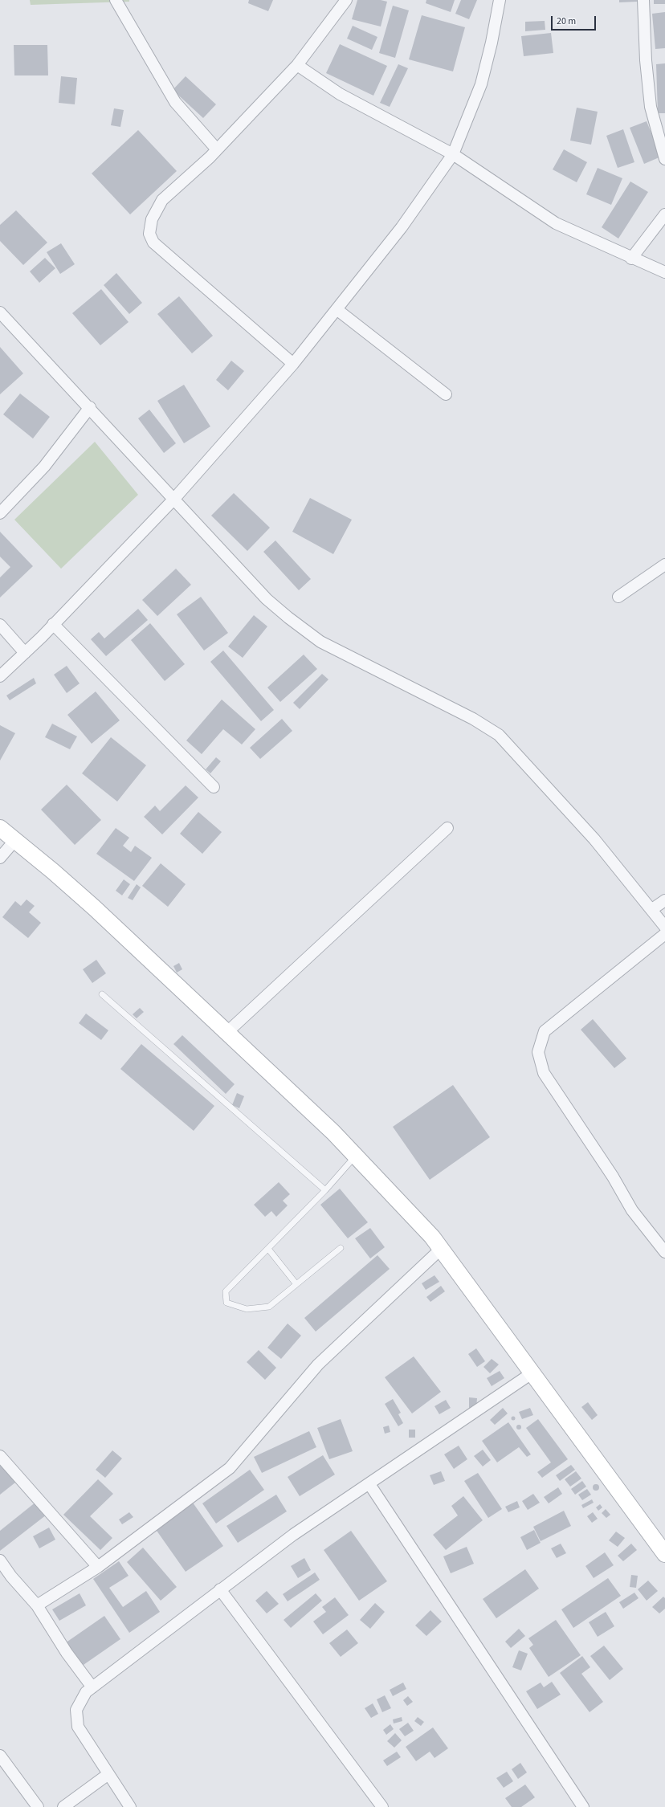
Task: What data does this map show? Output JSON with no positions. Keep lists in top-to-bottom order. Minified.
{"scale_bar":"20 m"}
